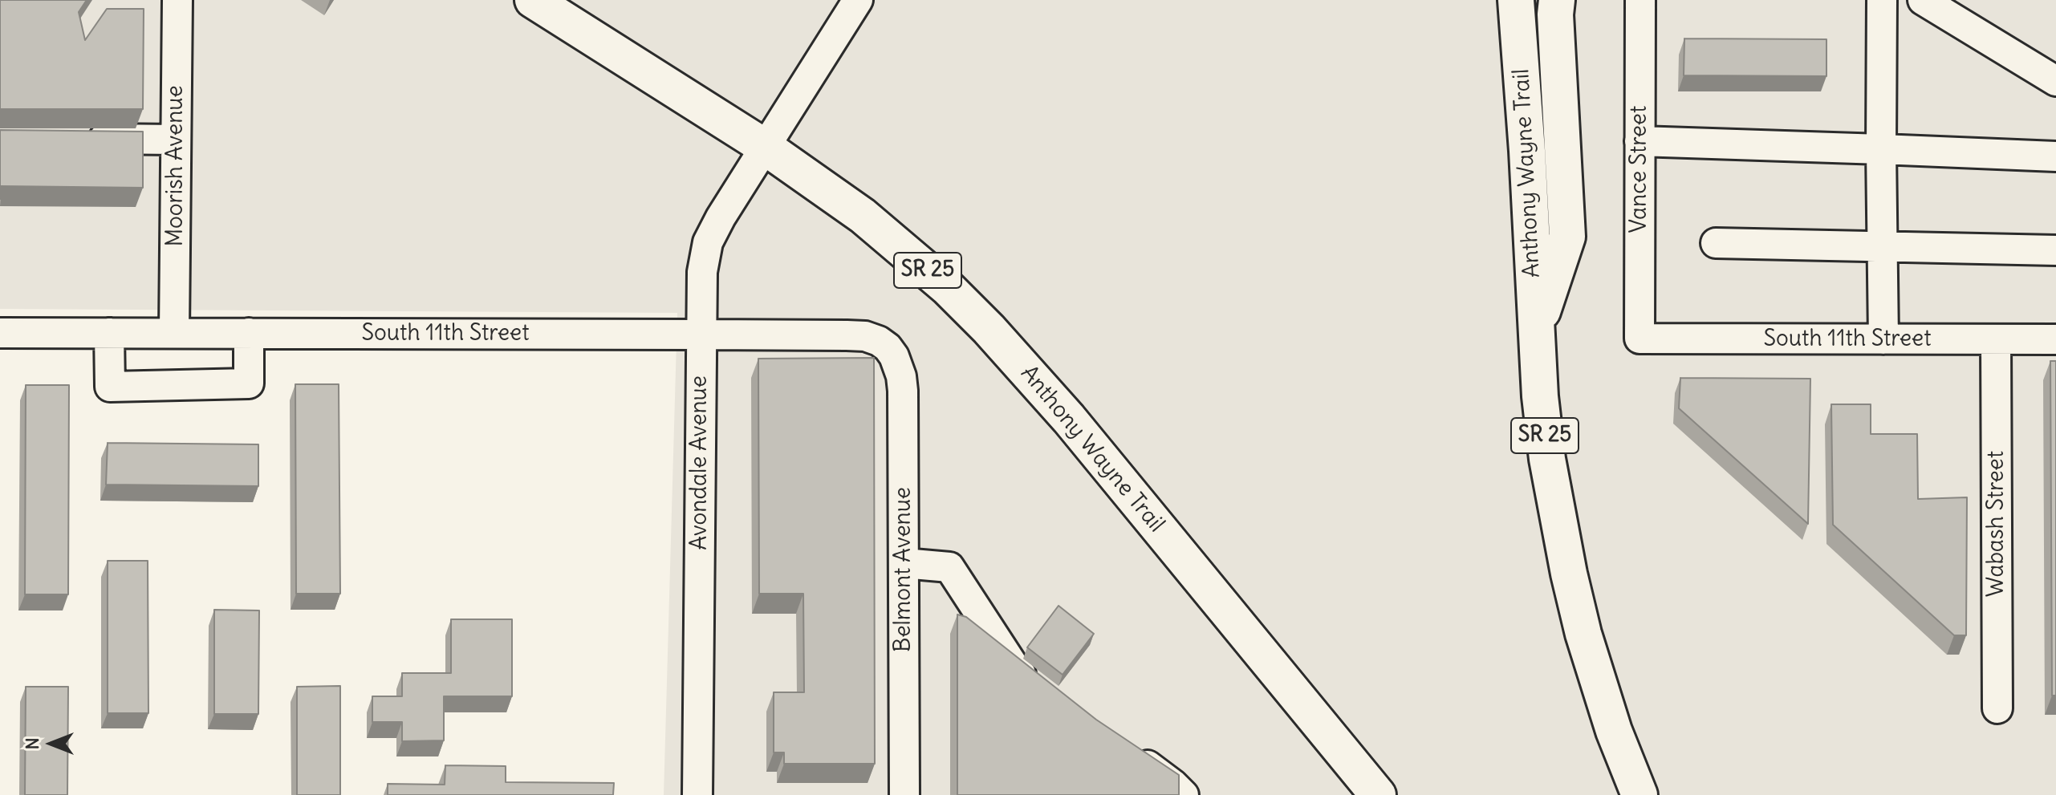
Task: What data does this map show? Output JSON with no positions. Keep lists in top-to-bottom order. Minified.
{"streets":{"main road":["Anthony Wayne Trail","SR 25"],"street":["Moorish Avenue","Vance Street","South 11th Street","Avondale Avenue","Wabash Street","Belmont Avenue"]},"crossings":[["Moorish Avenue","South 11th Street"],["Vance Street","South 11th Street"],["Anthony Wayne Trail","SR 25"],["Anthony Wayne Trail","Avondale Avenue"],["SR 25","Avondale Avenue"],["South 11th Street","Avondale Avenue"],["South 11th Street","Wabash Street"],["South 11th Street","Belmont Avenue"]],"north":"left"}
